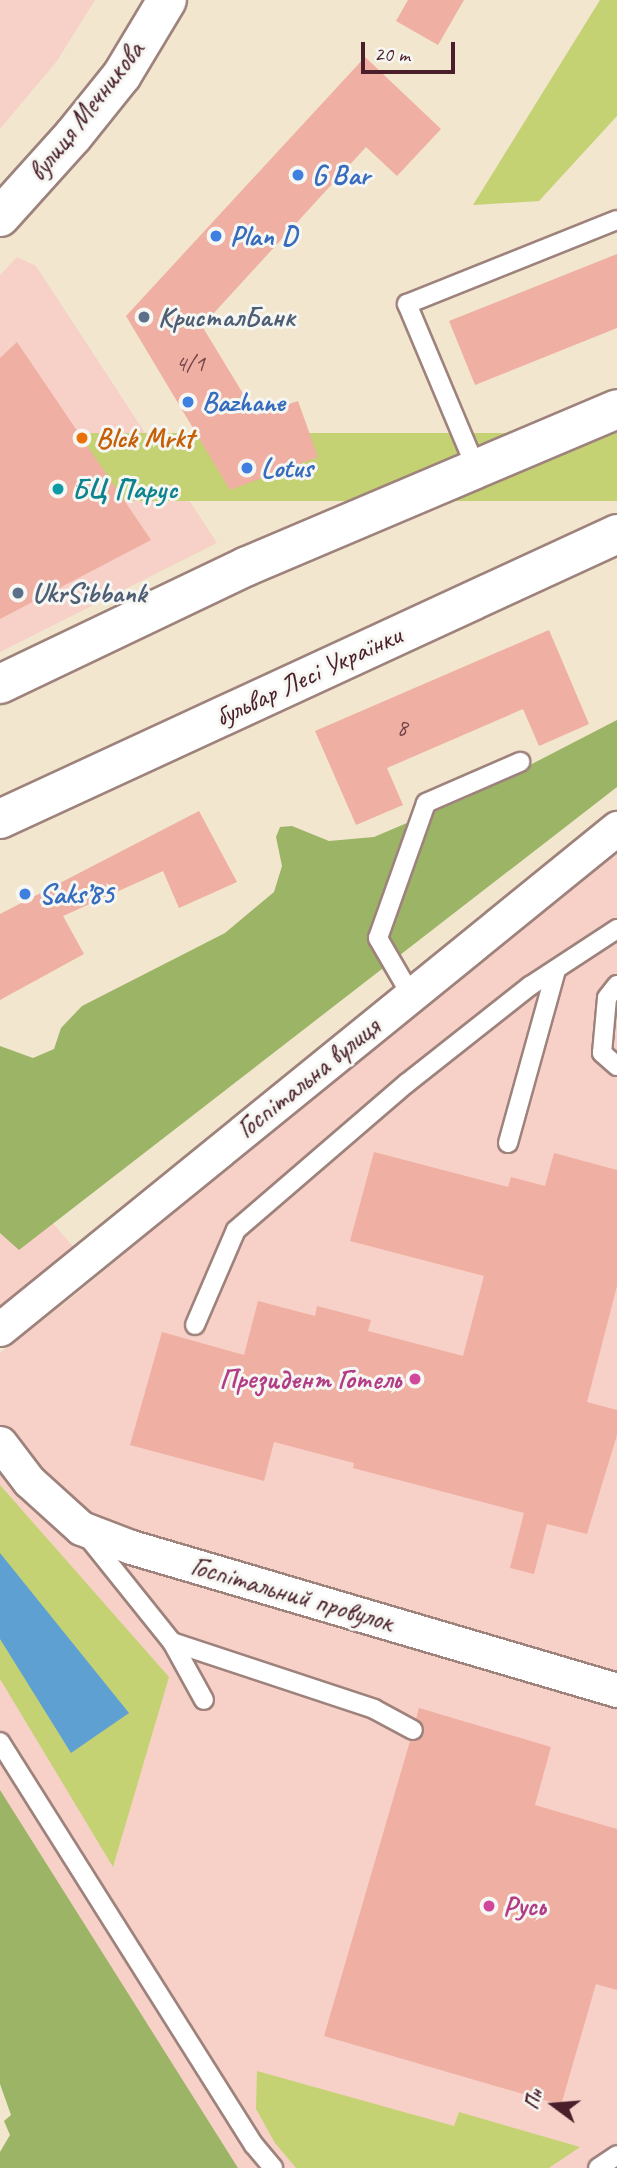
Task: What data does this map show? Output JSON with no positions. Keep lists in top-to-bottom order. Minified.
{"streets":{"main road":["вулиця Мечникова","бульвар Лесі Українки"],"street":["Госпітальна вулиця","Госпітальний провулок"]},"places":["G Bar","Plan D","КристалБанк","Bazhane","Blck Mrkt","Lotus","БЦ Парус","UkrSibbank","Saks’85","Президент Готель","Русь"],"house_numbers":["4/1","8"],"scale_bar":"20 m","north":"left"}
